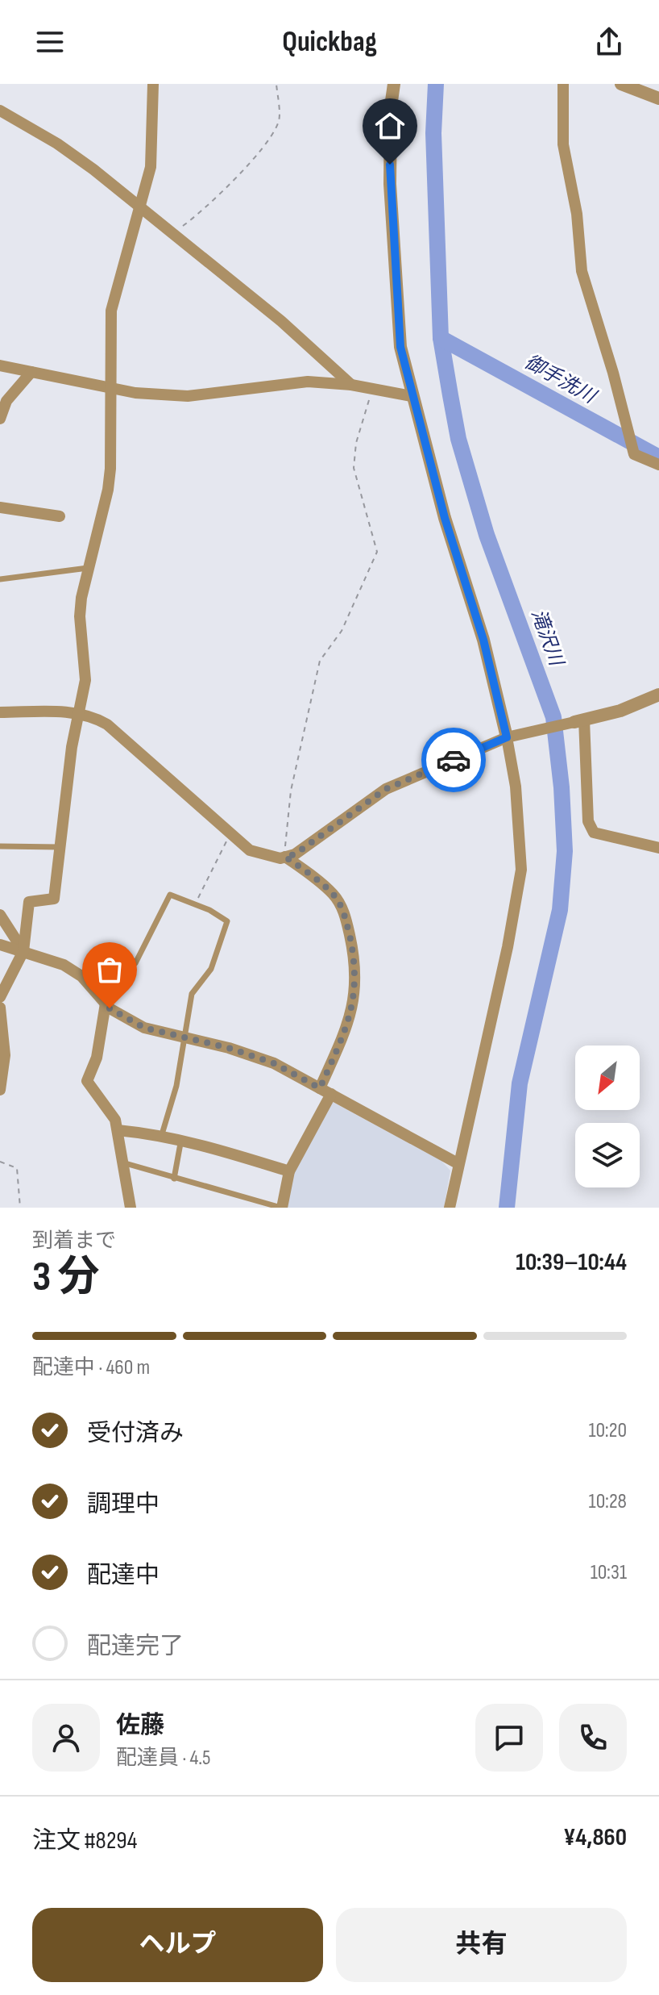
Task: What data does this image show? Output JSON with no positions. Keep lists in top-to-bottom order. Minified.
{"water":["御手洗川","滝沢川"],"north":"bottom left","page":{"header":"Quickbag","heading":["3 分","到着まで","10:39–10:44"],"panel":["佐藤","配達員 · 4.5","注文 #8294","¥4,860"],"bar":"配達中 · 460 m","list":[["受付済み","10:20"],["調理中","10:28"],["配達中","10:31"],"配達完了"],"buttons":["ヘルプ","共有"]}}
